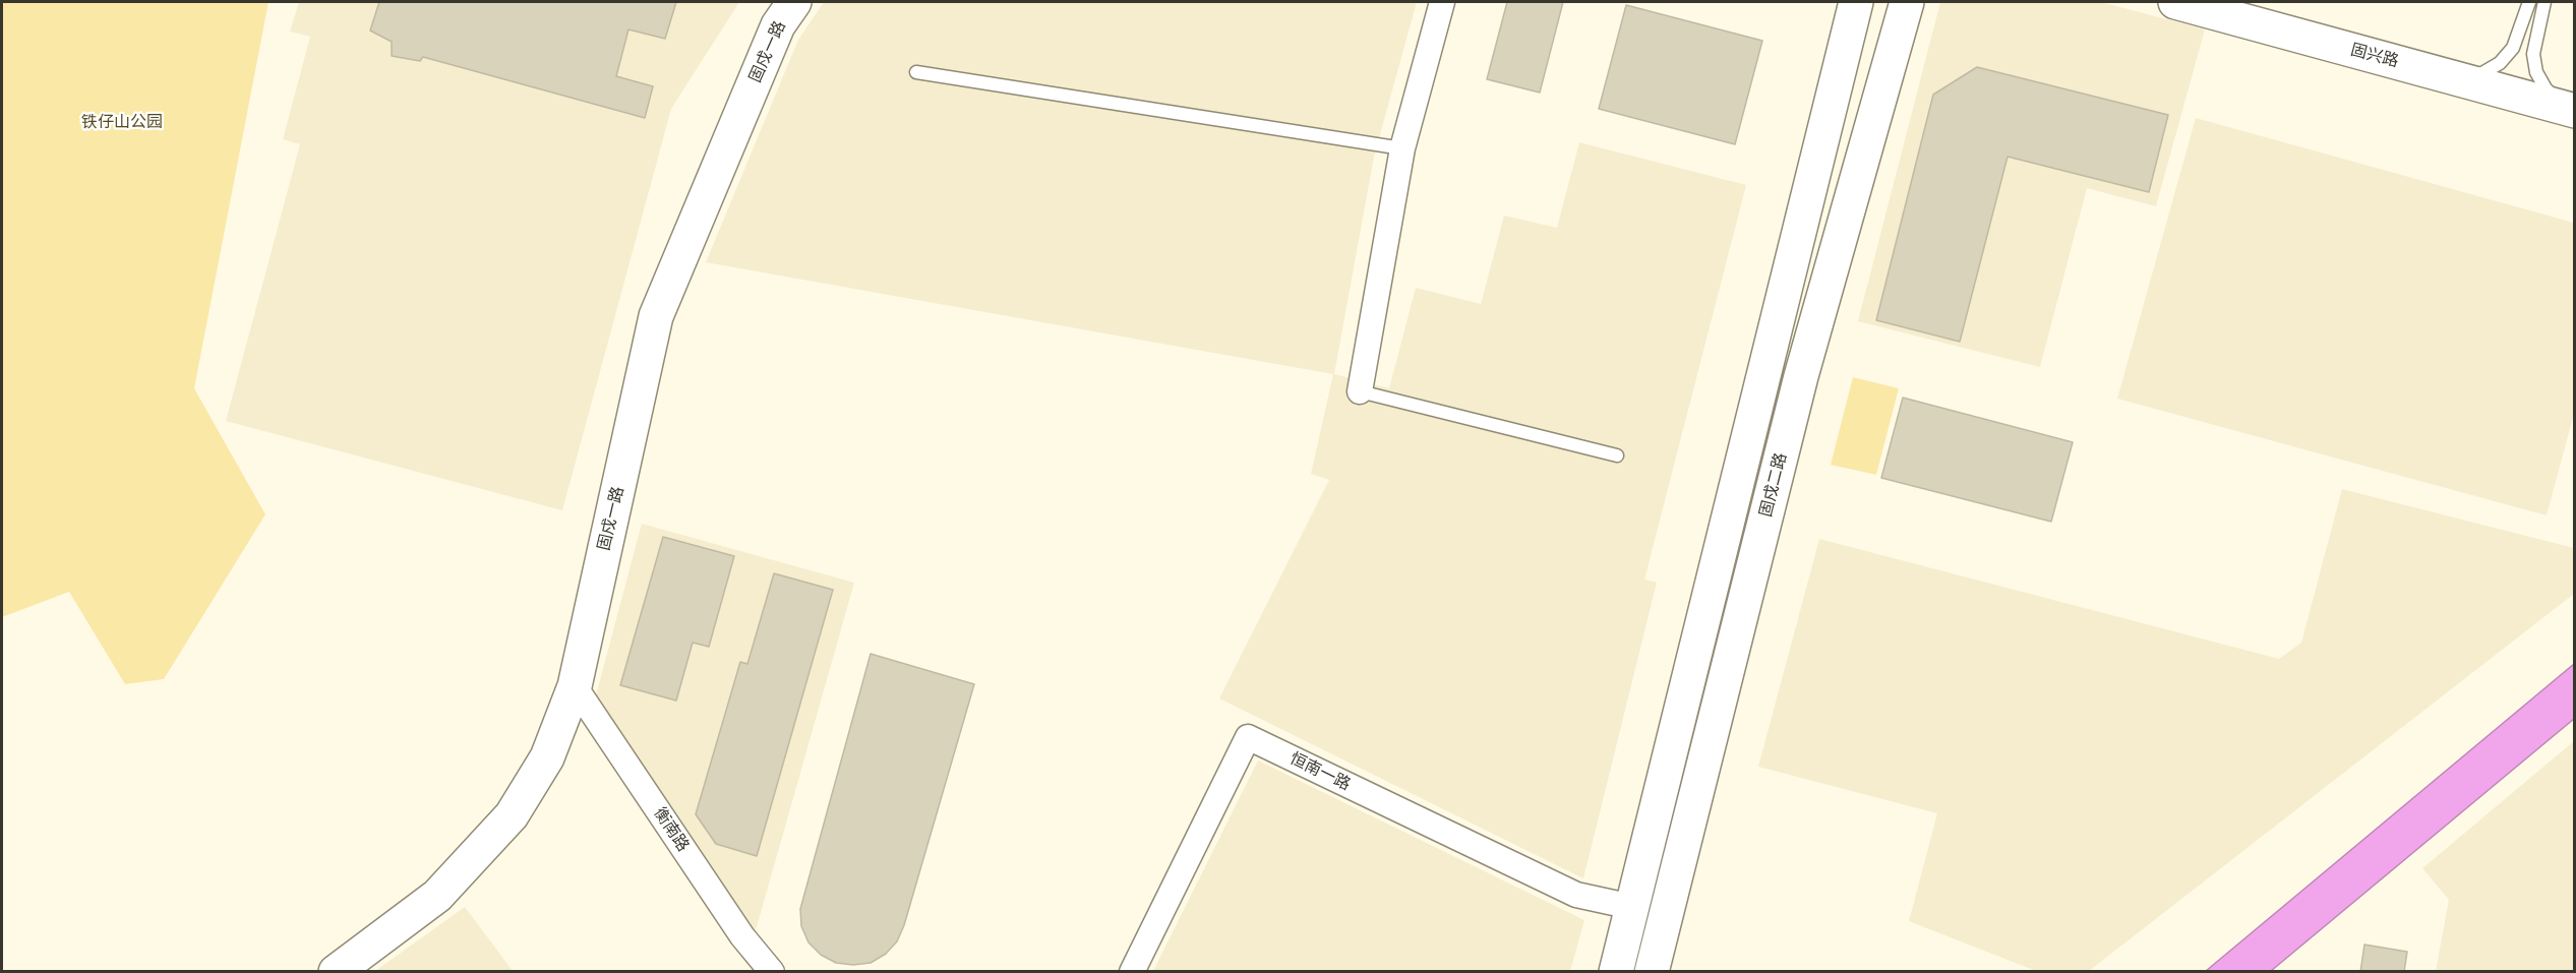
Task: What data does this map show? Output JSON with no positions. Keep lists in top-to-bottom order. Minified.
{"streets":{"street":["固戍一路","固兴路","固戍二路","恒南一路","衡南路"]},"crossings":[["固戍一路","衡南路"]],"parks":["铁仔山公园"]}
